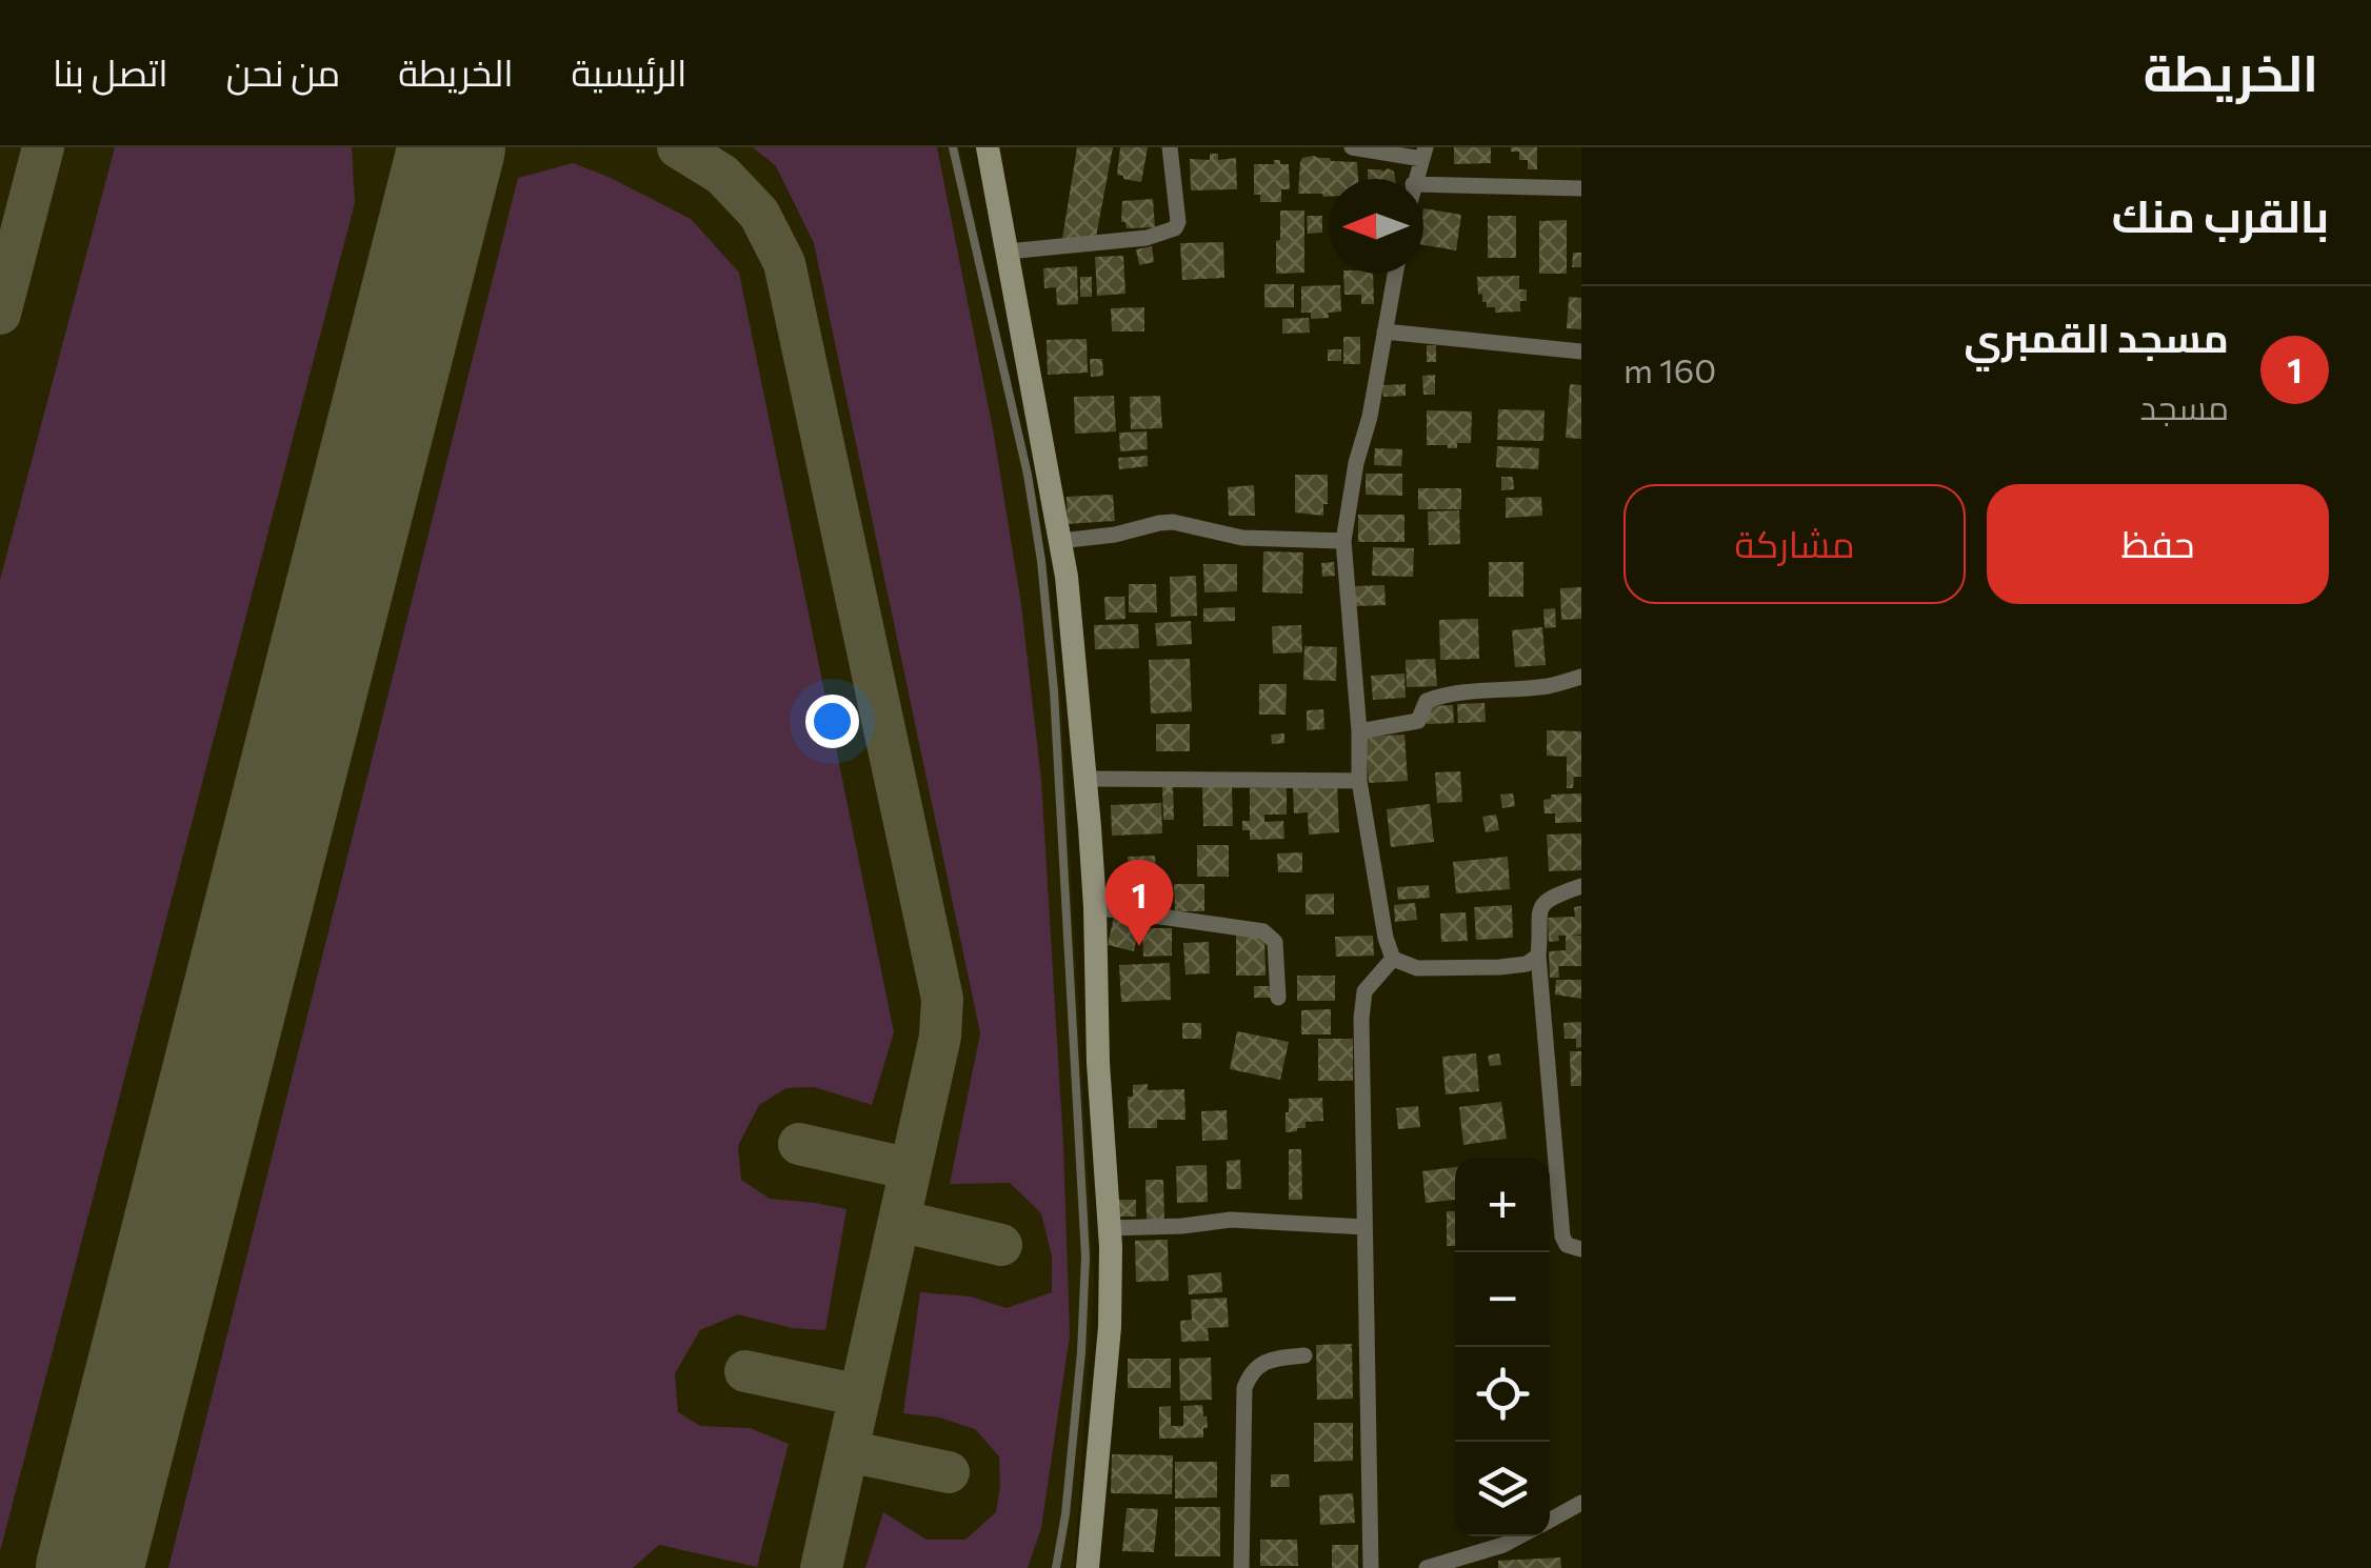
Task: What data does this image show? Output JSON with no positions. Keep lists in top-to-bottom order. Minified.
{"north":"left","page":{"header":"الخريطة","nav":["الرئيسية","الخريطة","من نحن","اتصل بنا"],"heading":"بالقرب منك","list":[{"mark":"1","name":"مسجد القمبري","note":"مسجد","value":"160 m"}],"buttons":["حفظ","مشاركة"],"pins":"1","map_buttons":["+","−"]}}
